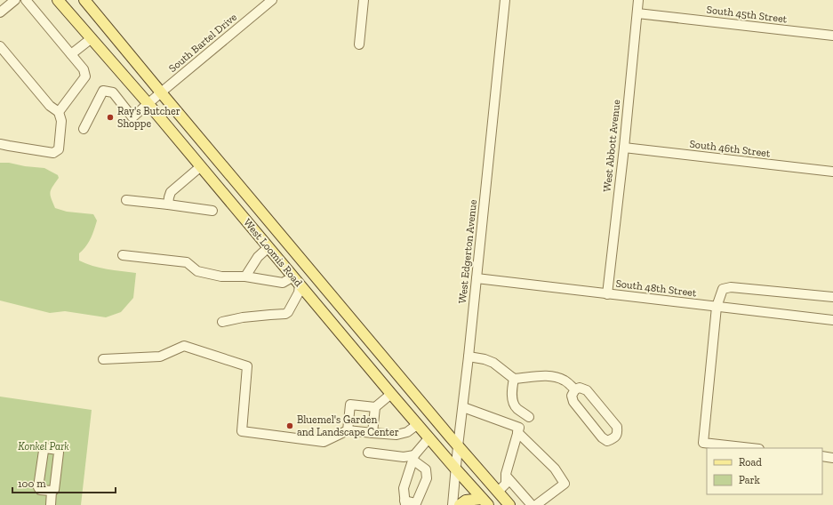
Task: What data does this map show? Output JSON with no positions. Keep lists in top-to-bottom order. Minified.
{"streets":{"main road":["West Loomis Road"],"street":["South 45th Street","South Bartel Drive","West Abbott Avenue","South 46th Street","West Edgerton Avenue","South 48th Street"]},"crossings":[["South 45th Street","West Abbott Avenue"],["South Bartel Drive","West Loomis Road"],["West Abbott Avenue","South 46th Street"],["West Abbott Avenue","South 48th Street"],["West Edgerton Avenue","West Loomis Road"],["West Edgerton Avenue","South 48th Street"]],"parks":["Konkel Park"],"places":["Ray's Butcher Shoppe","Bluemel's Garden and Landscape Center"],"legend":["Road","Park"],"scale_bar":"100 m"}
